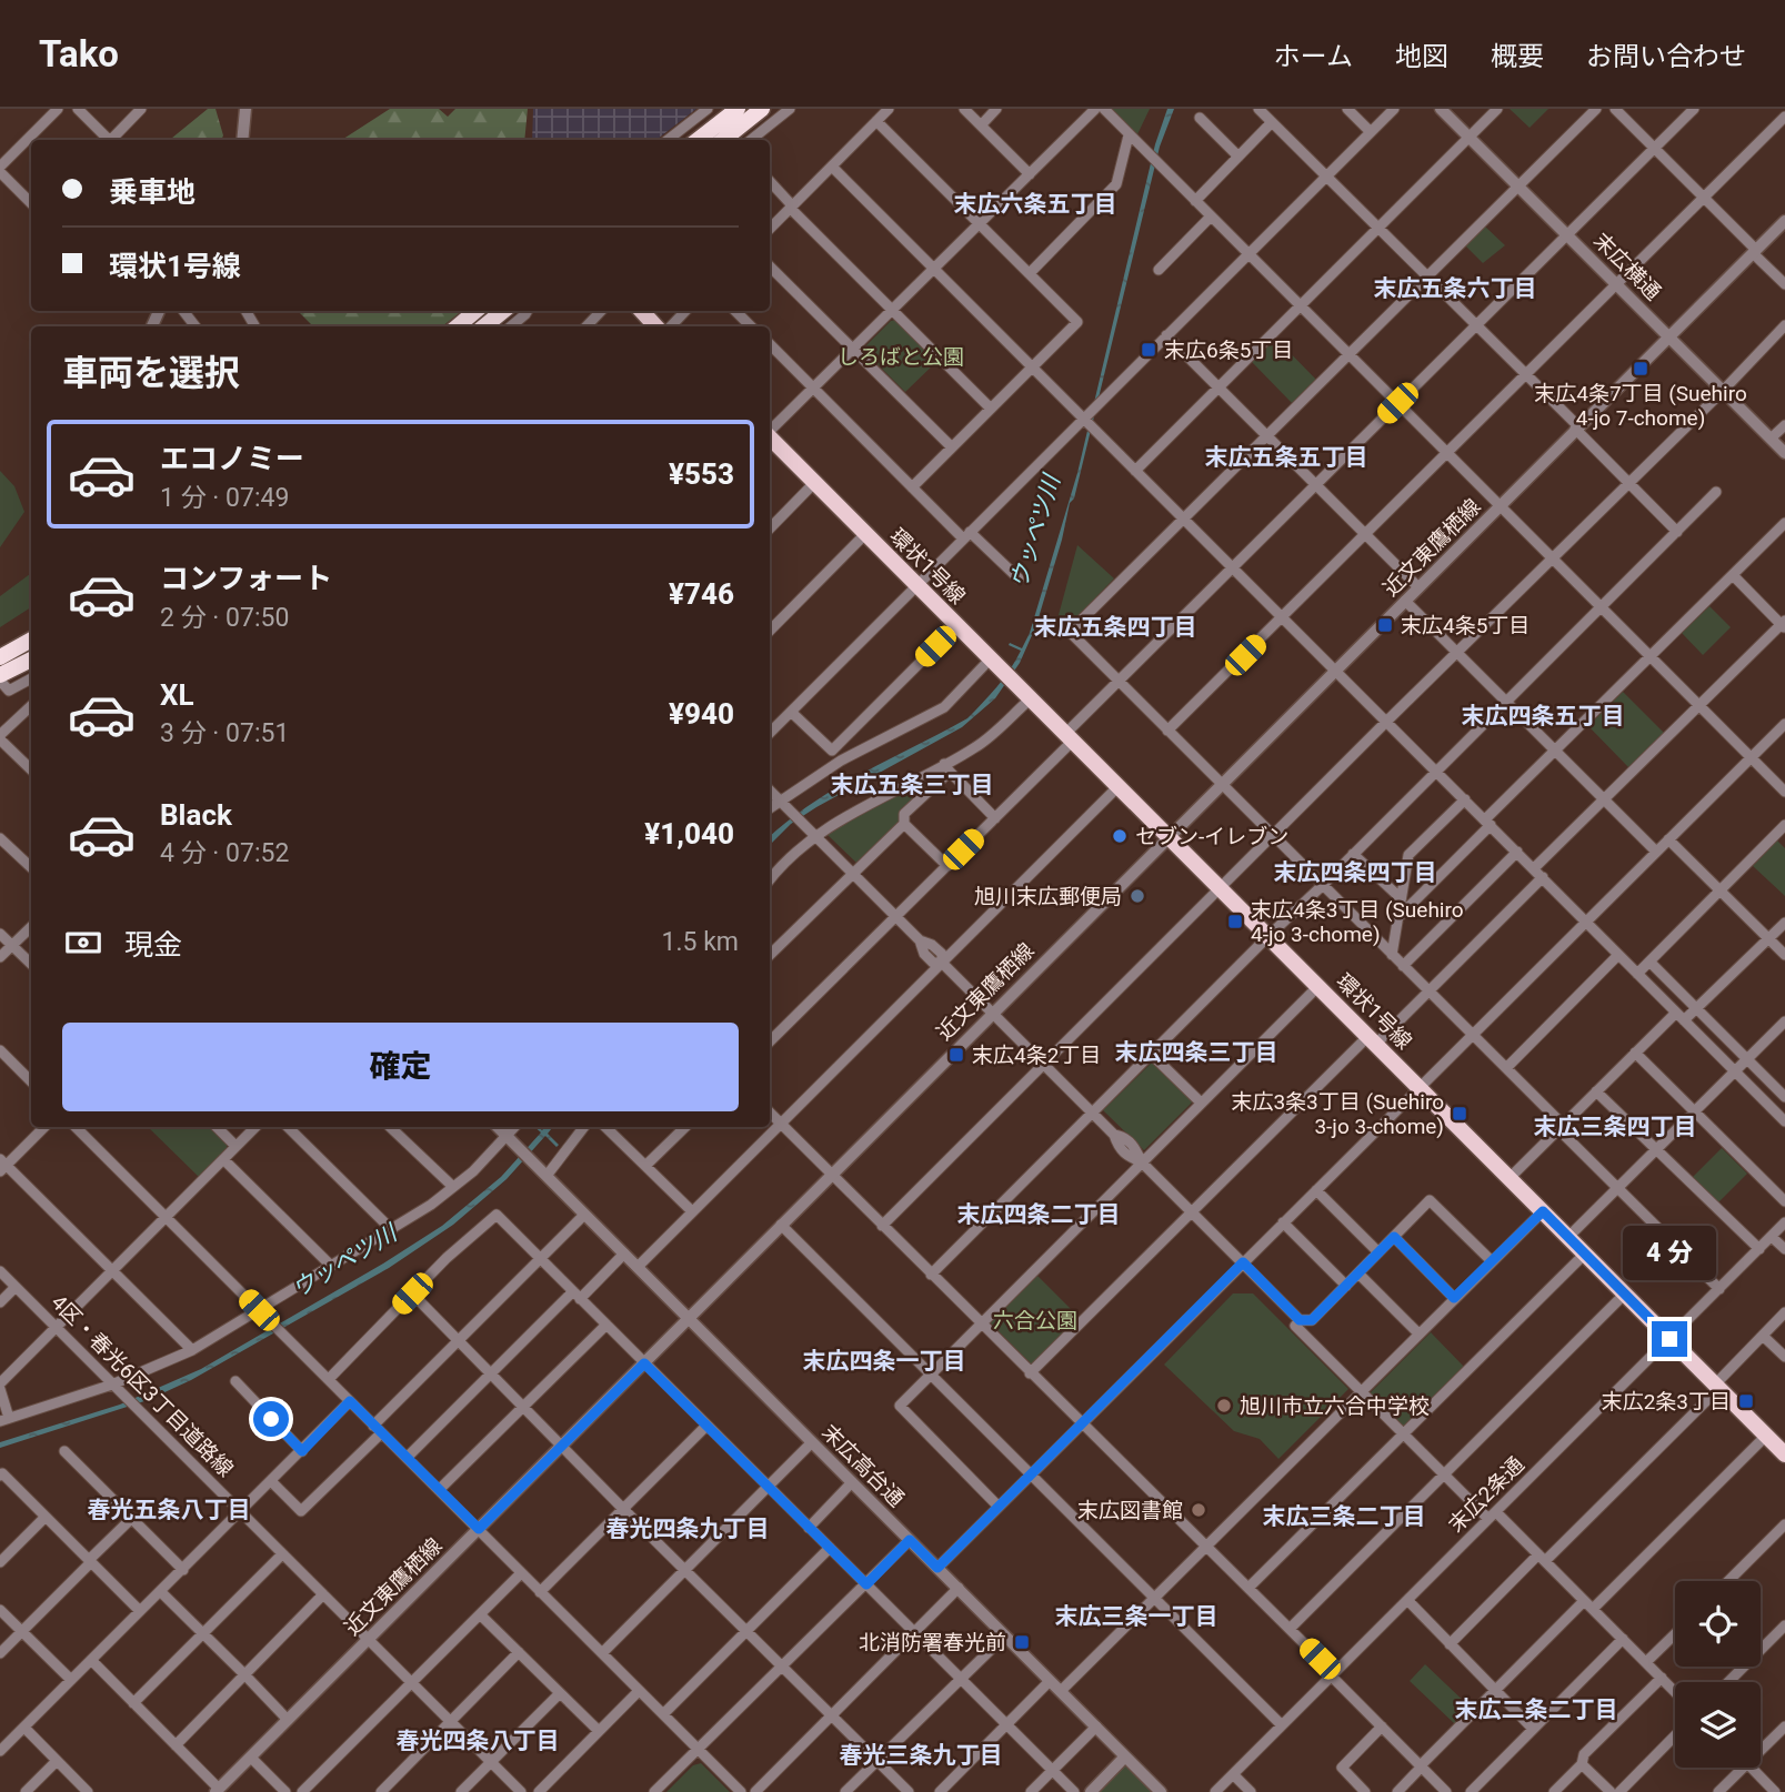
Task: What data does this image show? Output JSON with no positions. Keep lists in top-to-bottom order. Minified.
{"streets":{"main road":["環状1号線"],"street":["末広横通","近文東鷹栖線","4区・春光6区3丁目道路線","末広高台通","末広2条通"]},"crossings":[["末広横通","近文東鷹栖線"],["近文東鷹栖線","環状1号線"],["近文東鷹栖線","4区・春光6区3丁目道路線"],["近文東鷹栖線","末広高台通"],["環状1号線","末広2条通"]],"districts":["末広六条五丁目","末広五条六丁目","末広五条五丁目","末広五条四丁目","末広四条五丁目","末広五条三丁目","末広四条四丁目","末広四条三丁目","末広三条四丁目","末広四条二丁目","末広四条一丁目","春光五条八丁目","末広三条二丁目","春光四条九丁目","末広三条一丁目","末広二条二丁目","春光四条八丁目","春光三条九丁目"],"water":["ウッペツ川"],"parks":["しろばと公園","六合公園"],"places":{"transit":["末広6条5丁目","末広4条7丁目 (Suehiro 4-jo 7-chome)","末広4条5丁目","末広4条3丁目 (Suehiro 4-jo 3-chome)","末広4条2丁目","末広3条3丁目 (Suehiro 3-jo 3-chome)","末広2条3丁目","北消防署春光前"],"other":["セブン-イレブン","旭川末広郵便局","旭川市立六合中学校","末広図書館"]},"page":{"header":"Tako","nav":["ホーム","地図","概要","お問い合わせ"],"banner":["乗車地","環状1号線"],"heading":"車両を選択","list":[{"name":"エコノミー","note":"1 分 · 07:49","value":"¥553"},{"name":"コンフォート","note":"2 分 · 07:50","value":"¥746"},{"name":"XL","note":"3 分 · 07:51","value":"¥940"},{"name":"Black","note":"4 分 · 07:52","value":"¥1,040"}],"pay":["現金","1.5 km"],"buttons":"確定","bubble":"4 分"}}
